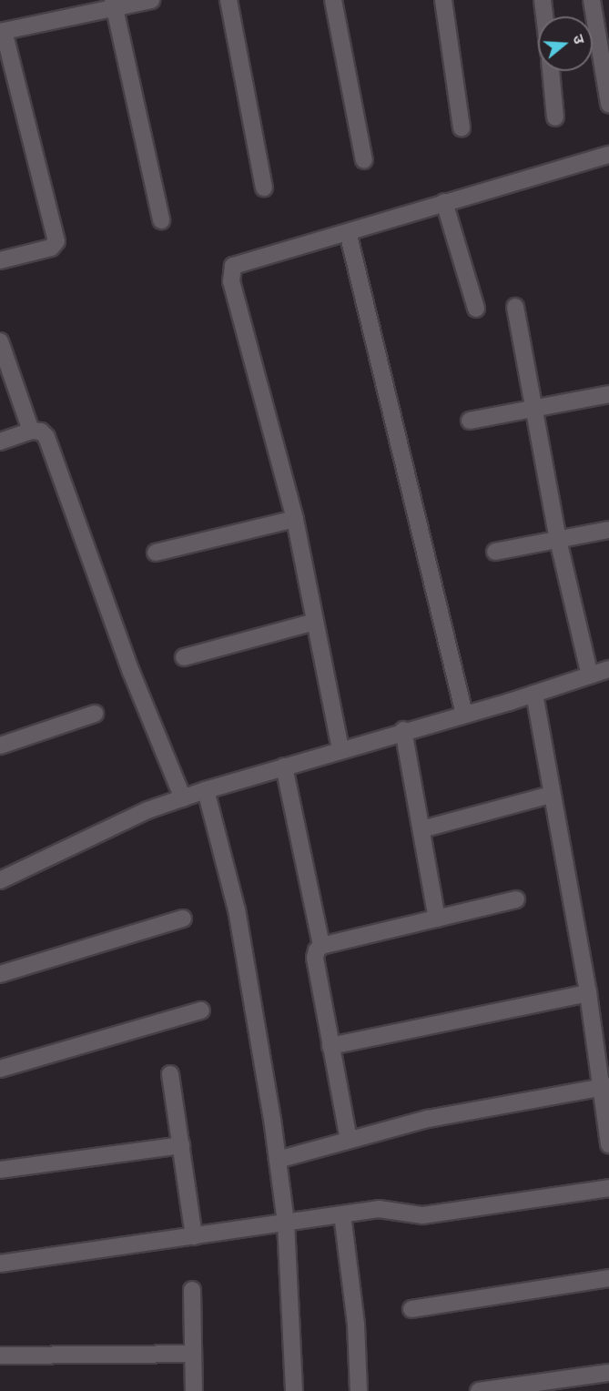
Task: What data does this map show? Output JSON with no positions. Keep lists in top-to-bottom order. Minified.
{"north":"right"}
